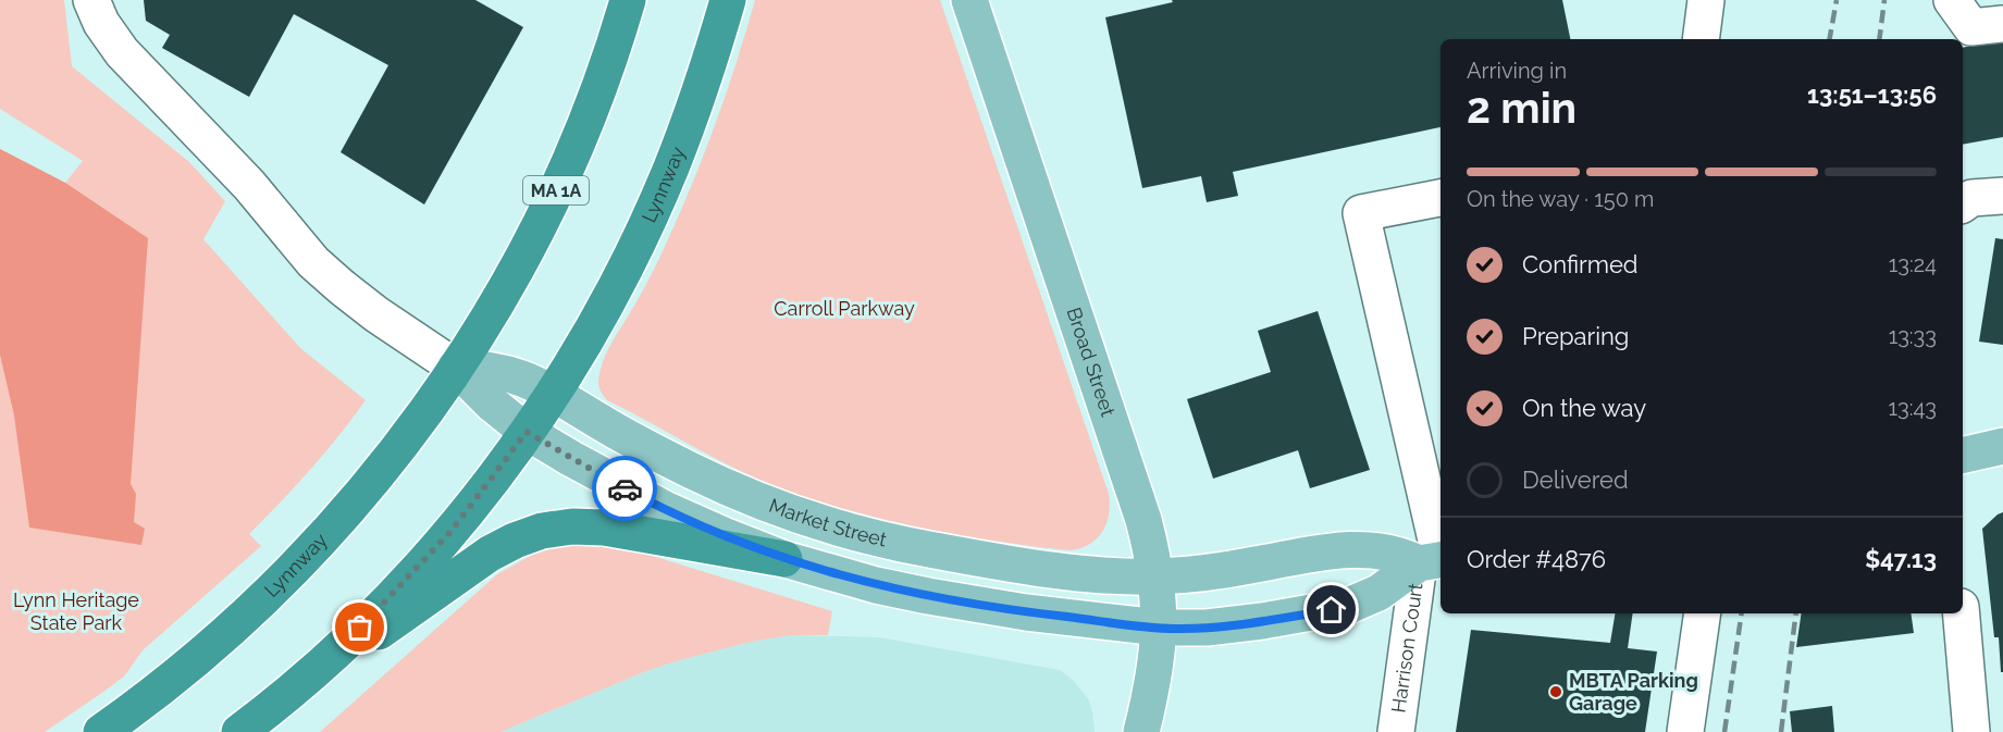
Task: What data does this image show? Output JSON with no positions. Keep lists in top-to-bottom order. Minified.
{"streets":{"highway":["Lynnway","MA 1A"],"main road":["Broad Street","Market Street"],"street":["Harrison Court"]},"crossings":[["Lynnway","Market Street"],["Broad Street","Market Street"]],"parks":["Carroll Parkway","Lynn Heritage State Park"],"places":["MBTA Parking Garage"],"page":{"heading":["2 min","Arriving in","13:51–13:56"],"panel":["Order #4876","$47.13"],"bar":"On the way · 150 m","list":[["Confirmed","13:24"],["Preparing","13:33"],["On the way","13:43"],"Delivered"]}}
